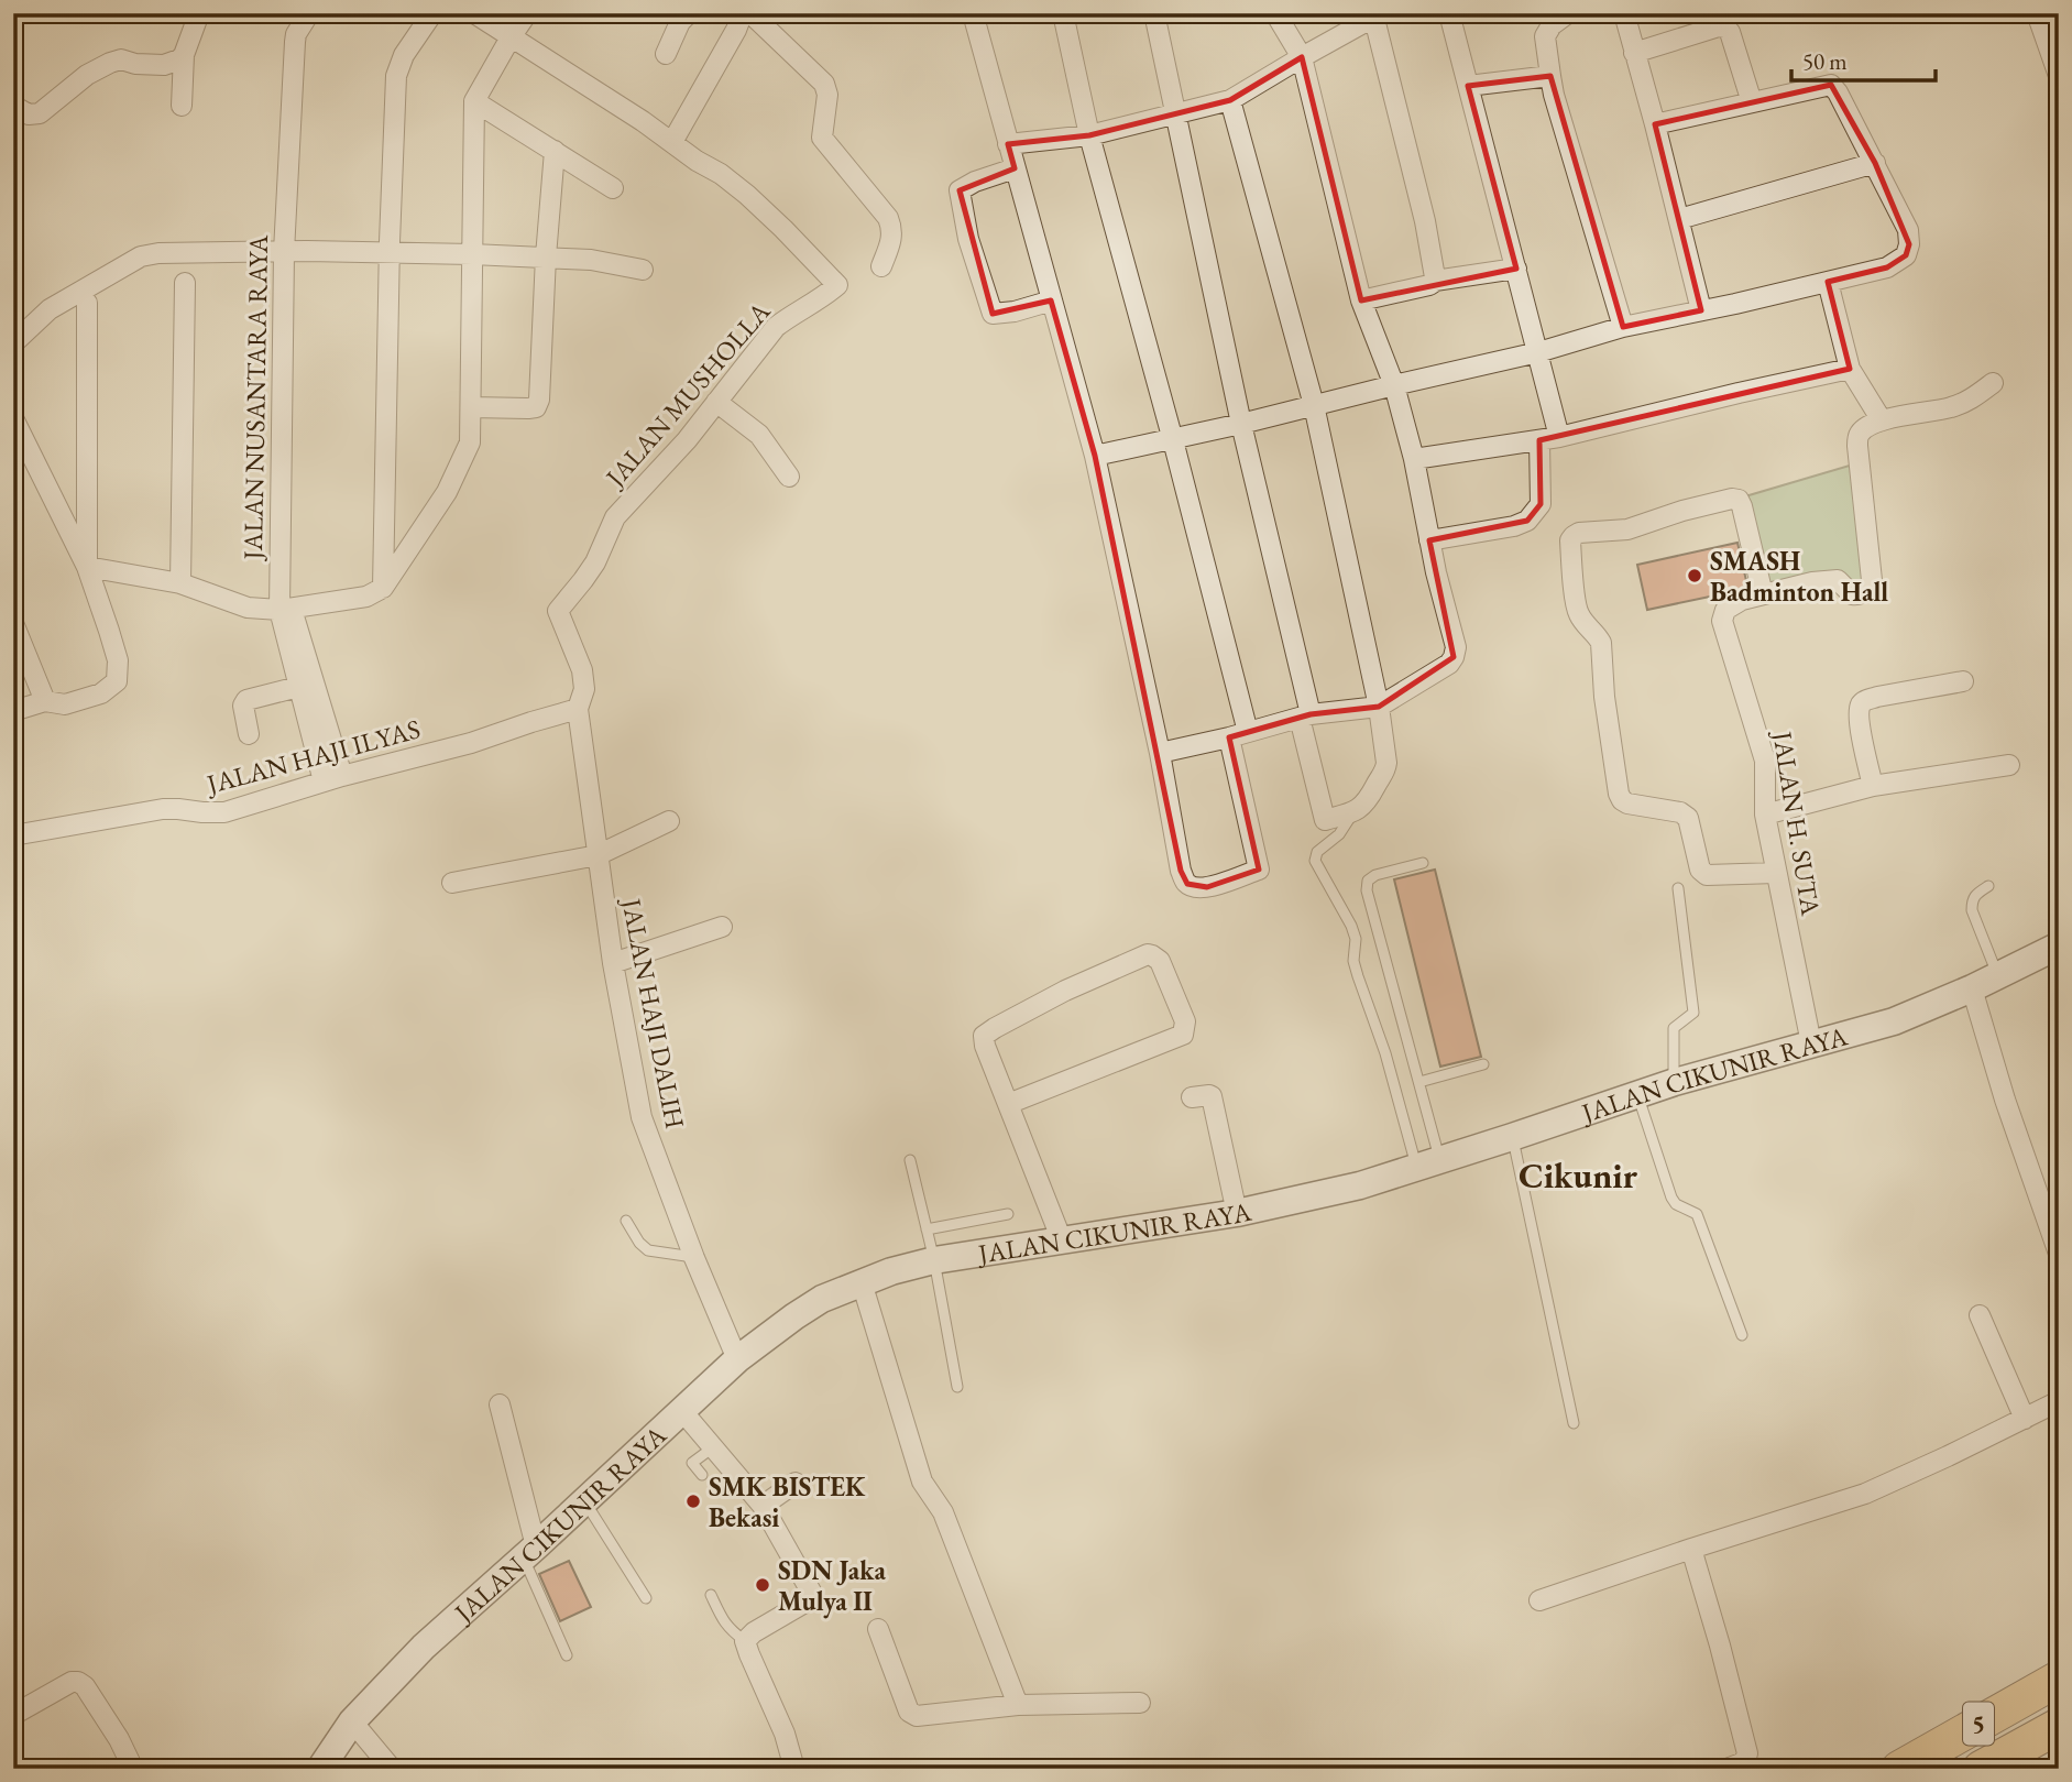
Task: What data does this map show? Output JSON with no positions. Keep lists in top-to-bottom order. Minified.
{"streets":{"highway":["5"],"street":["JALAN MUSHOLLA","JALAN NUSANTARA RAYA","JALAN HAJI ILYAS","JALAN H. SUTA","JALAN HAJI DALIH","JALAN CIKUNIR RAYA"]},"crossings":[["JALAN MUSHOLLA","JALAN HAJI ILYAS"],["JALAN MUSHOLLA","JALAN HAJI DALIH"],["JALAN NUSANTARA RAYA","JALAN HAJI ILYAS"],["JALAN HAJI ILYAS","JALAN HAJI DALIH"],["JALAN H. SUTA","JALAN CIKUNIR RAYA"],["JALAN HAJI DALIH","JALAN CIKUNIR RAYA"]],"districts":["Cikunir"],"places":["SMASH Badminton Hall","SMK BISTEK Bekasi","SDN Jaka Mulya II"],"scale_bar":"50 m"}
